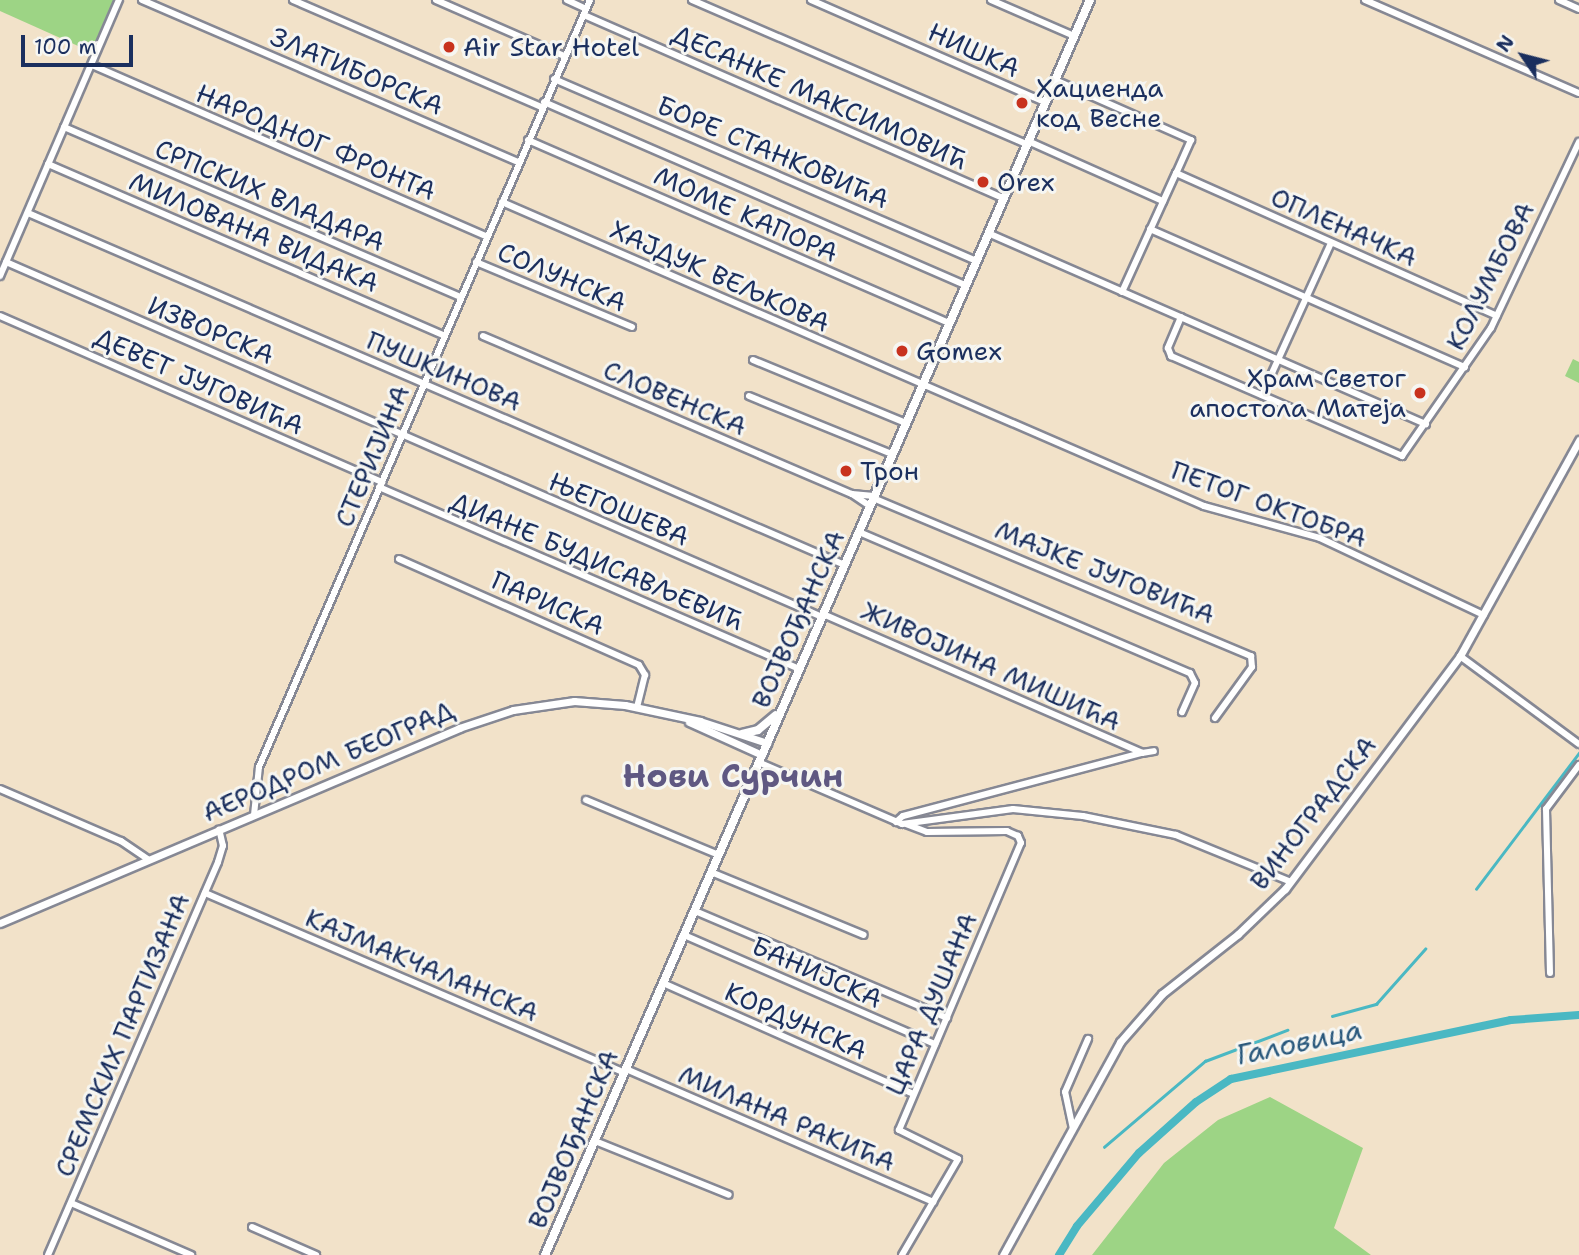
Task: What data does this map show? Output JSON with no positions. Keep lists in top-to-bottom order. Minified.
{"streets":{"main road":["ВОЈВОЂАНСКА"],"street":["НИШКА","ЗЛАТИБОРСКА","ДЕСАНКЕ МАКСИМОВИЋ","НАРОДНОГ ФРОНТА","БОРЕ СТАНКОВИЋА","СРПСКИХ ВЛАДАРА","МОМЕ КАПОРА","ОПЛЕНАЧКА","МИЛОВАНА ВИДАКА","ХАЈДУК ВЕЉКОВА","КОЛУМБОВА","СОЛУНСКА","ИЗВОРСКА","ПУШКИНОВА","ДЕВЕТ ЈУГОВИЋА","СЛОВЕНСКА","СТЕРИЈИНА","ПЕТОГ ОКТОБРА","ЊЕГОШЕВА","ДИАНЕ БУДИСАВЉЕВИЋ","МАЈКЕ ЈУГОВИЋА","ПАРИСКА","ЖИВОЈИНА МИШИЋА","АЕРОДРОМ БЕОГРАД","ВИНОГРАДСКА","КАЈМАКЧАЛАНСКА","БАНИЈСКА","ЦАРА ДУШАНА","КОРДУНСКА","СРЕМСКИХ ПАРТИЗАНА","МИЛАНА РАКИЋА"]},"crossings":[["НИШКА","ВОЈВОЂАНСКА"],["ЗЛАТИБОРСКА","СТЕРИЈИНА"],["ДЕСАНКЕ МАКСИМОВИЋ","СТЕРИЈИНА"],["ДЕСАНКЕ МАКСИМОВИЋ","ВОЈВОЂАНСКА"],["НАРОДНОГ ФРОНТА","СТЕРИЈИНА"],["БОРЕ СТАНКОВИЋА","СТЕРИЈИНА"],["БОРЕ СТАНКОВИЋА","ВОЈВОЂАНСКА"],["СРПСКИХ ВЛАДАРА","СТЕРИЈИНА"],["МОМЕ КАПОРА","СТЕРИЈИНА"],["МОМЕ КАПОРА","ВОЈВОЂАНСКА"],["ОПЛЕНАЧКА","КОЛУМБОВА"],["МИЛОВАНА ВИДАКА","СТЕРИЈИНА"],["ХАЈДУК ВЕЉКОВА","СТЕРИЈИНА"],["ХАЈДУК ВЕЉКОВА","ПЕТОГ ОКТОБРА"],["ХАЈДУК ВЕЉКОВА","ВОЈВОЂАНСКА"],["СОЛУНСКА","СТЕРИЈИНА"],["ИЗВОРСКА","СТЕРИЈИНА"],["ИЗВОРСКА","ЊЕГОШЕВА"],["ПУШКИНОВА","СТЕРИЈИНА"],["ПУШКИНОВА","ВОЈВОЂАНСКА"],["ДЕВЕТ ЈУГОВИЋА","СТЕРИЈИНА"],["ДЕВЕТ ЈУГОВИЋА","ДИАНЕ БУДИСАВЉЕВИЋ"],["СЛОВЕНСКА","МАЈКЕ ЈУГОВИЋА"],["СЛОВЕНСКА","ВОЈВОЂАНСКА"],["СТЕРИЈИНА","ЊЕГОШЕВА"],["СТЕРИЈИНА","ДИАНЕ БУДИСАВЉЕВИЋ"],["СТЕРИЈИНА","АЕРОДРОМ БЕОГРАД"],["ПЕТОГ ОКТОБРА","ВОЈВОЂАНСКА"],["ПЕТОГ ОКТОБРА","ВИНОГРАДСКА"],["ЊЕГОШЕВА","ВОЈВОЂАНСКА"],["ЊЕГОШЕВА","ЖИВОЈИНА МИШИЋА"],["ДИАНЕ БУДИСАВЉЕВИЋ","ВОЈВОЂАНСКА"],["МАЈКЕ ЈУГОВИЋА","ВОЈВОЂАНСКА"],["ПАРИСКА","АЕРОДРОМ БЕОГРАД"],["ВОЈВОЂАНСКА","ЖИВОЈИНА МИШИЋА"],["ВОЈВОЂАНСКА","АЕРОДРОМ БЕОГРАД"],["ВОЈВОЂАНСКА","КАЈМАКЧАЛАНСКА"],["ВОЈВОЂАНСКА","БАНИЈСКА"],["ВОЈВОЂАНСКА","КОРДУНСКА"],["ВОЈВОЂАНСКА","МИЛАНА РАКИЋА"],["АЕРОДРОМ БЕОГРАД","СРЕМСКИХ ПАРТИЗАНА"],["КАЈМАКЧАЛАНСКА","СРЕМСКИХ ПАРТИЗАНА"],["КАЈМАКЧАЛАНСКА","МИЛАНА РАКИЋА"],["БАНИЈСКА","ЦАРА ДУШАНА"],["ЦАРА ДУШАНА","КОРДУНСКА"],["ЦАРА ДУШАНА","МИЛАНА РАКИЋА"]],"districts":["Нови Сурчин"],"water":["Галовица"],"places":["Air Star Hotel","Хациенда код Весне","Orex","Gomex","Храм Светог апостола Матеја","Трон"],"scale_bar":"100 m","north":"top left"}
